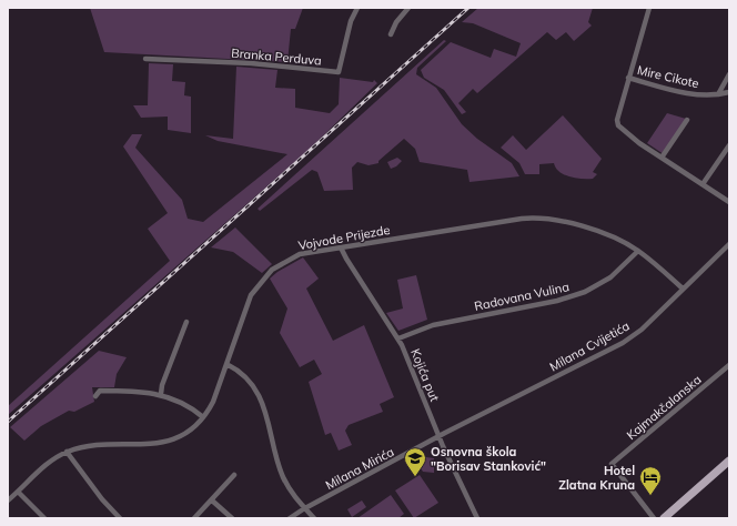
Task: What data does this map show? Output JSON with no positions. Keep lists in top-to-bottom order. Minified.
{"streets":{"street":["Branka Perduva","Mire Cikote","Vojvode Prijezde","Radovana Vulina","Milana Cvijetića","Kojića put","Kajmakčalanska","Milana Mirića"]},"crossings":[["Vojvode Prijezde","Radovana Vulina"],["Vojvode Prijezde","Milana Cvijetića"],["Vojvode Prijezde","Kojića put"],["Radovana Vulina","Kojića put"],["Milana Cvijetića","Kojića put"],["Milana Cvijetića","Milana Mirića"],["Kojića put","Milana Mirića"]],"places":{"school or university":["Osnovna škola \"Borisav Stanković\""],"hotel":["Hotel Zlatna Kruna"]}}
